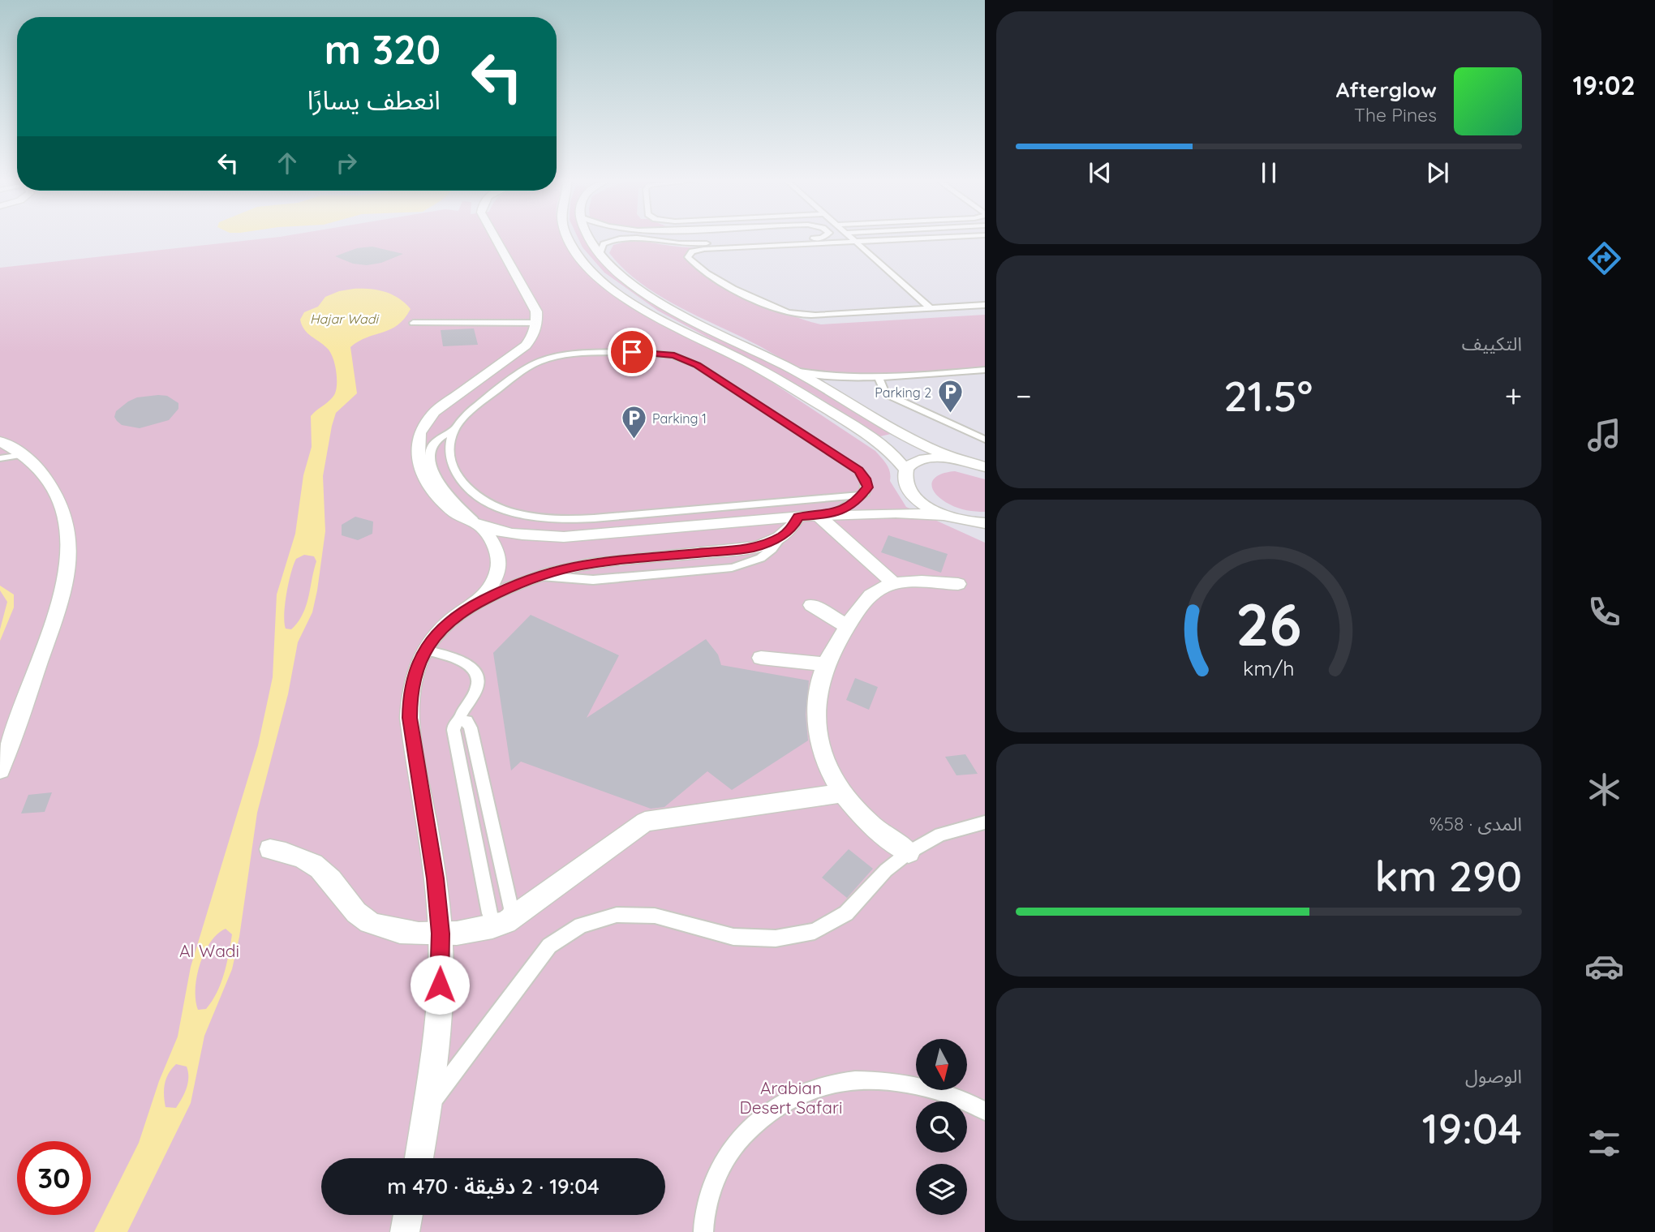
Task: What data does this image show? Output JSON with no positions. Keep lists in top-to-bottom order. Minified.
{"water":["Hajar Wadi"],"parks":["Al Wadi","Arabian Desert Safari"],"places":{"parking":["Parking 2","Parking 1"]},"north":"bottom","page":{"tabs":"19:02","turn":["320 m","انعطف يسارًا"],"song":["Afterglow","The Pines"],"tile":["التكييف",["المدى · 58%","290 km"],["الوصول","19:04"]],"heat":["−","21.5°","+"],"limit":"30","trip":"19:04 · 2 دقيقة · 470 m","gauge":["26","km/h"]}}
